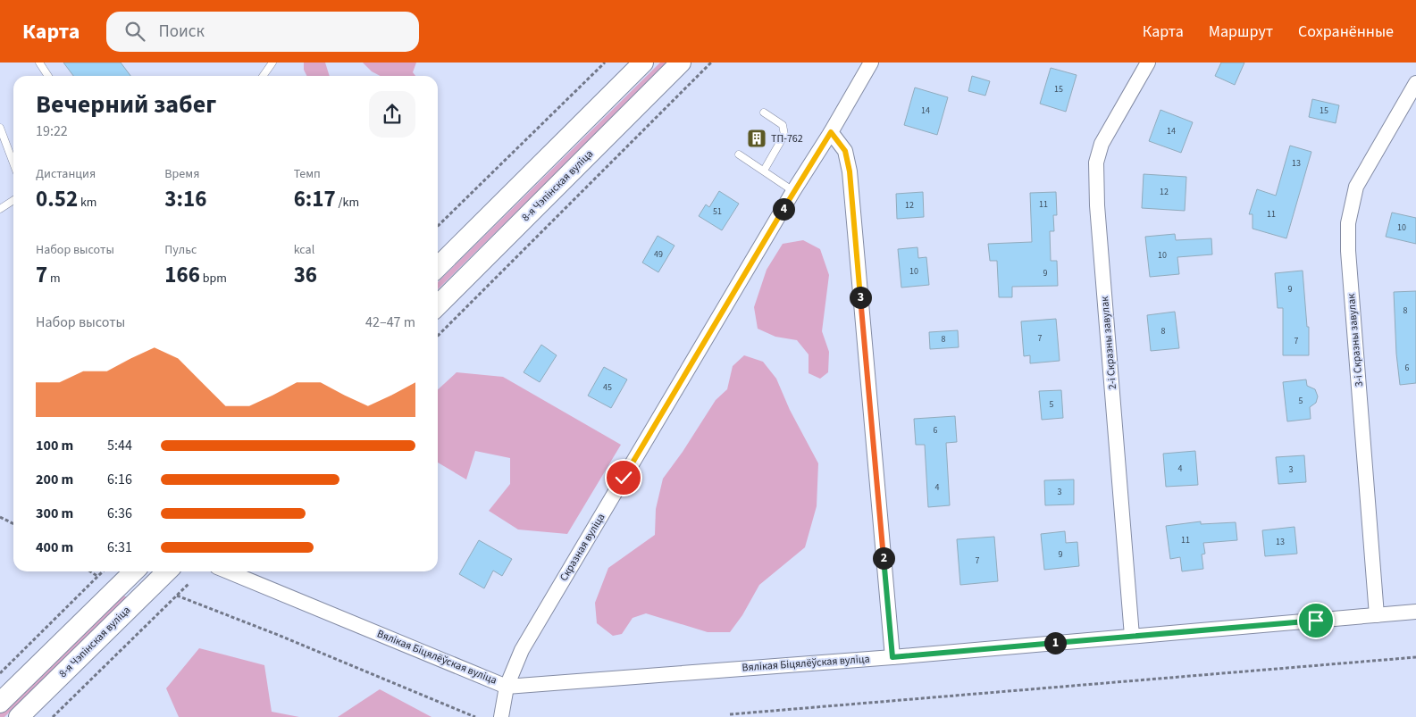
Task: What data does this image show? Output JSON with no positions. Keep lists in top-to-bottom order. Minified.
{"streets":{"main road":["8-я Чэпінская вуліца"],"street":["3-і Скразны завулак","2-і Скразны завулак","Скразная вуліца","Вялікая Біцялёўская вуліца"]},"crossings":[["3-і Скразны завулак","Вялікая Біцялёўская вуліца"],["2-і Скразны завулак","Вялікая Біцялёўская вуліца"],["Скразная вуліца","Вялікая Біцялёўская вуліца"]],"places":{"building":["ТП-762"]},"house_numbers":["15","14","15","14","13","12","11","12","51","11","10","49","10","10","9","9","8","8","7","8","7","6","45","5","5","6","4","3","4","3","11","13","9","7"],"page":{"header":"Карта","search":"Поиск","nav":["Карта","Маршрут","Сохранённые"],"heading":["Вечерний забег","19:22"],"stats":[["Дистанция","0.52 km"],["Время","3:16"],["Темп","6:17 /km"],["Набор высоты","7 m"],["Пульс","166 bpm"],["kcal","36"]],"pins":["4","3","2","1"],"chart":["Набор высоты","42–47 m"],"list":[{"name":"100 m","note":"5:44"},{"name":"200 m","note":"6:16"},{"name":"300 m","note":"6:36"},{"name":"400 m","note":"6:31"}]}}
